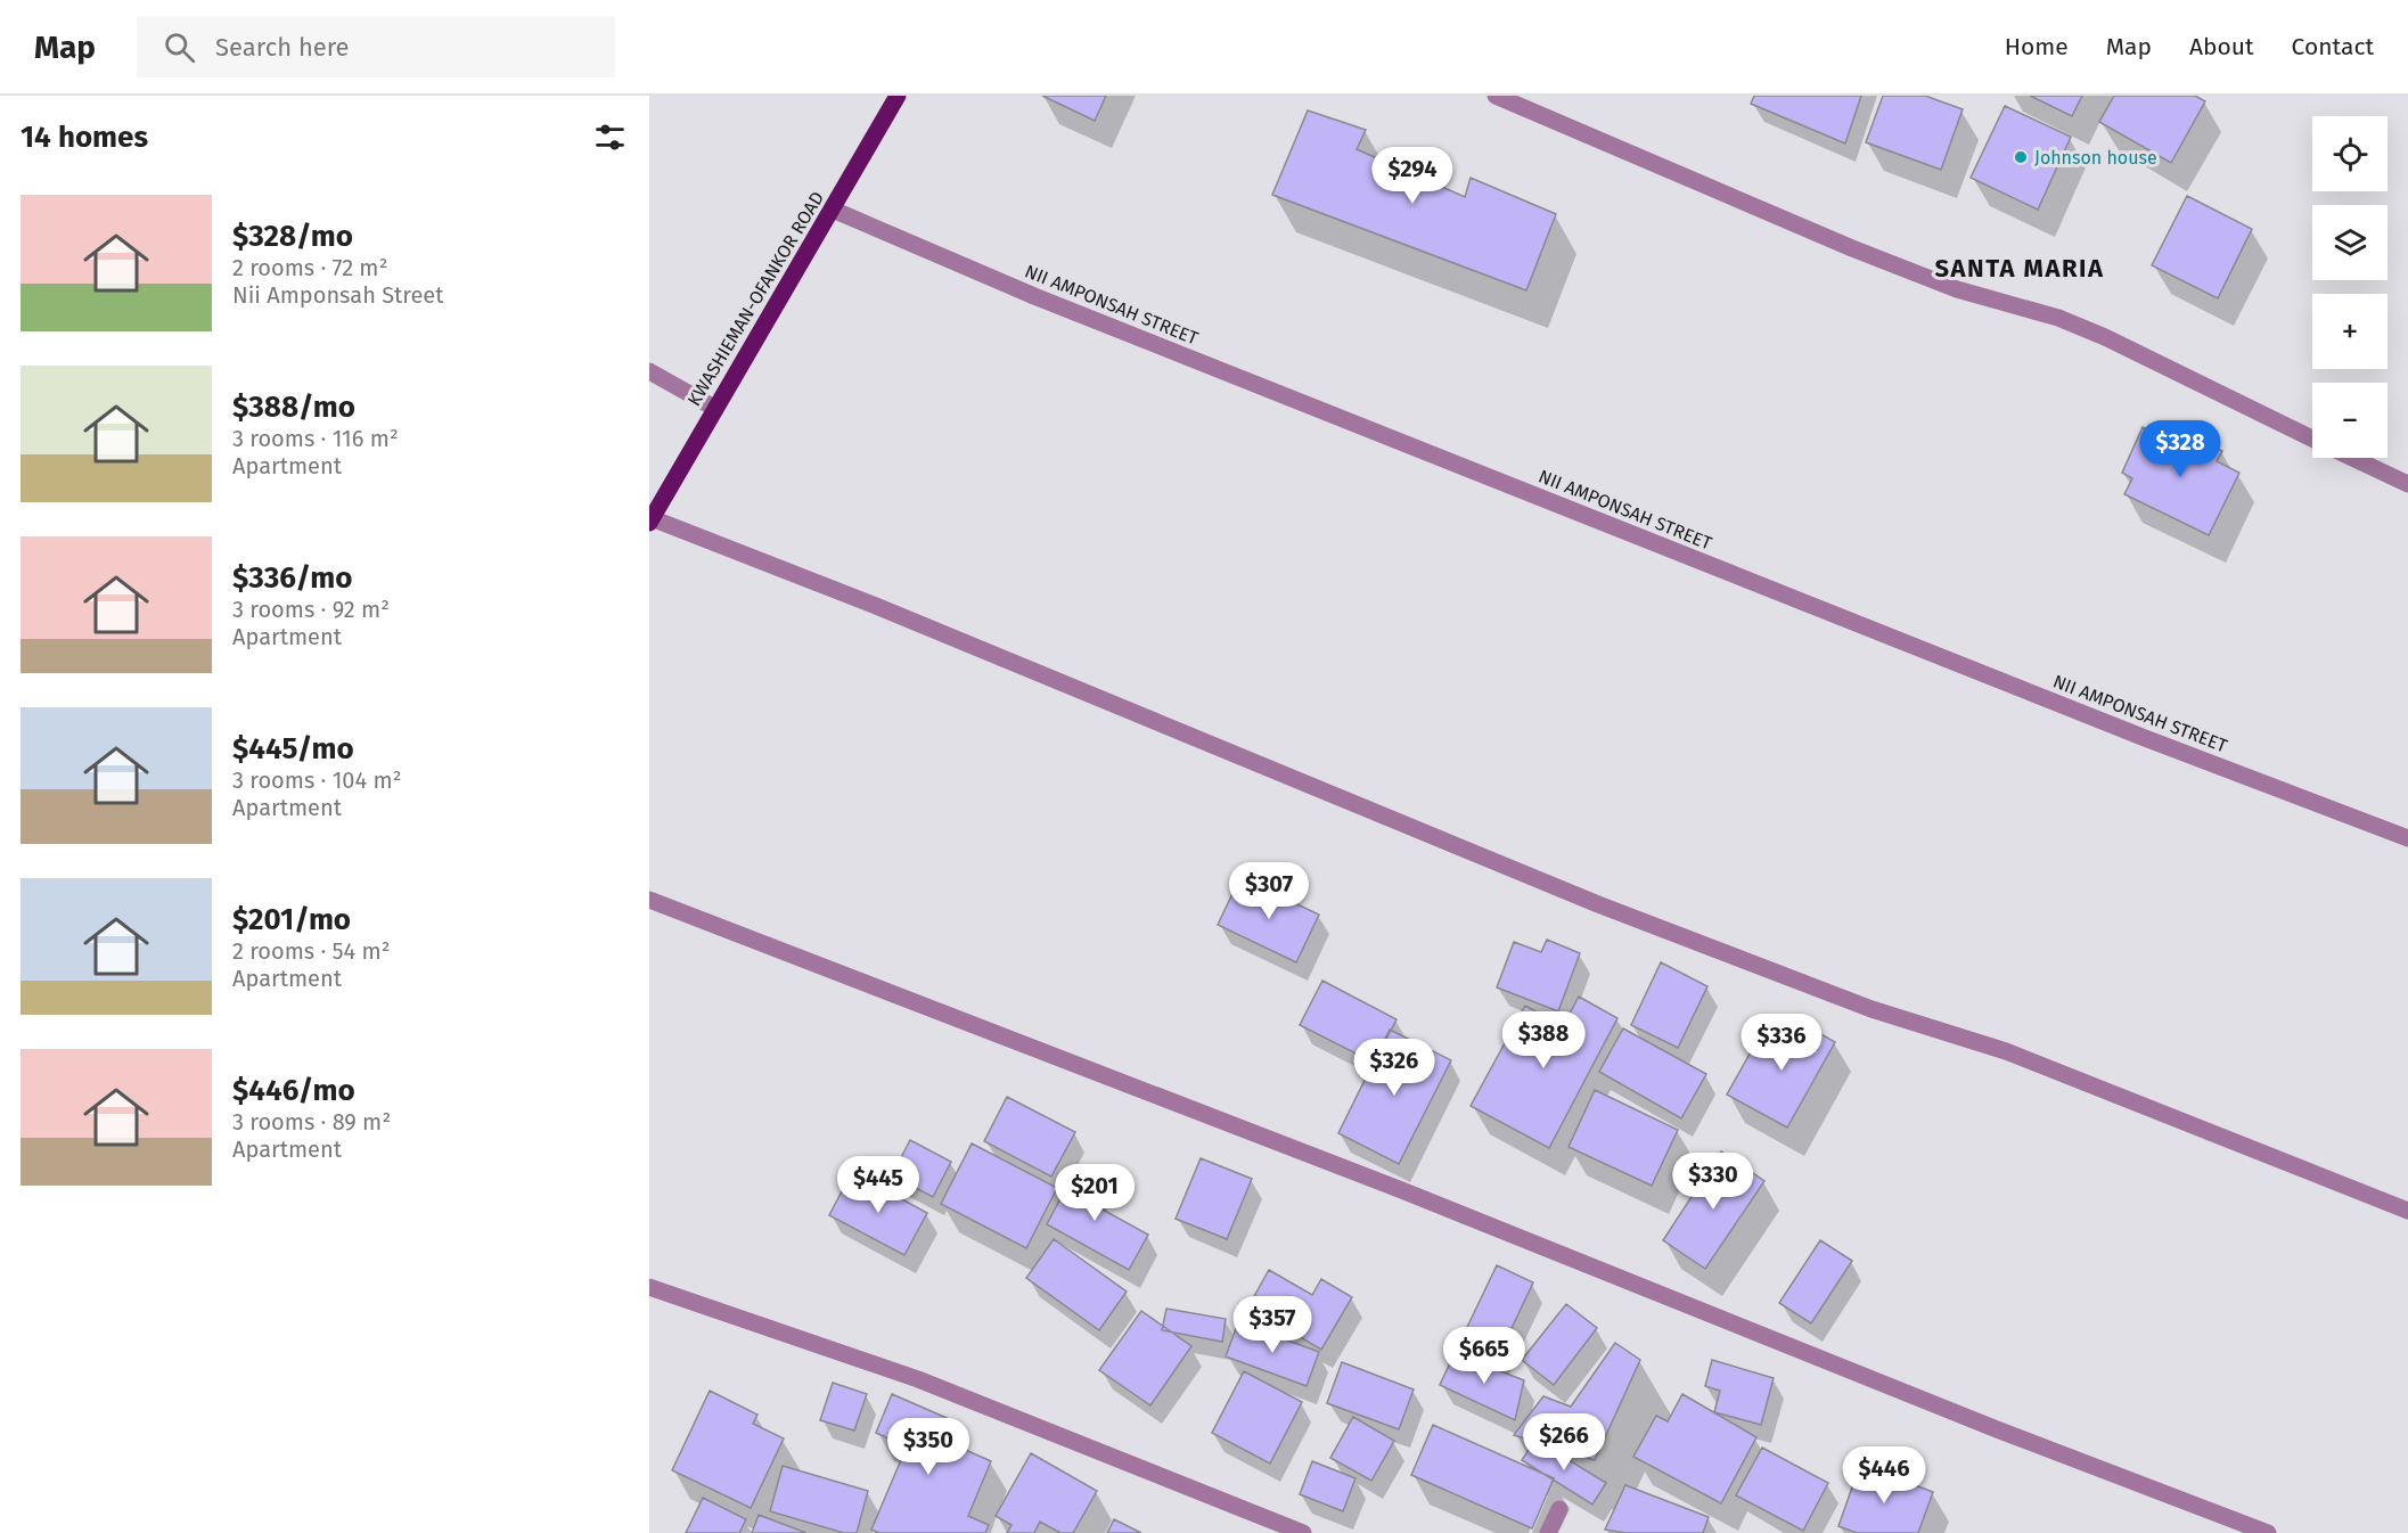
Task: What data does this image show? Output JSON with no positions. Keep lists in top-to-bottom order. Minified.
{"streets":{"main road":["KWASHIEMAN-OFANKOR ROAD"],"street":["NII AMPONSAH STREET"]},"crossings":[["KWASHIEMAN-OFANKOR ROAD","NII AMPONSAH STREET"]],"districts":["SANTA MARIA"],"places":["Johnson house"],"page":{"header":"Map","search":"Search here","nav":["Home","Map","About","Contact"],"heading":"14 homes","map_buttons":["+","−"],"price":["$294","$328","$307","$388","$336","$326","$330","$445","$201","$357","$665","$266","$350","$446"],"list":[{"name":"$328/mo","note":"2 rooms · 72 m² · Nii Amponsah Street"},{"name":"$388/mo","note":"3 rooms · 116 m² · Apartment"},{"name":"$336/mo","note":"3 rooms · 92 m² · Apartment"},{"name":"$445/mo","note":"3 rooms · 104 m² · Apartment"},{"name":"$201/mo","note":"2 rooms · 54 m² · Apartment"},{"name":"$446/mo","note":"3 rooms · 89 m² · Apartment"}]}}
